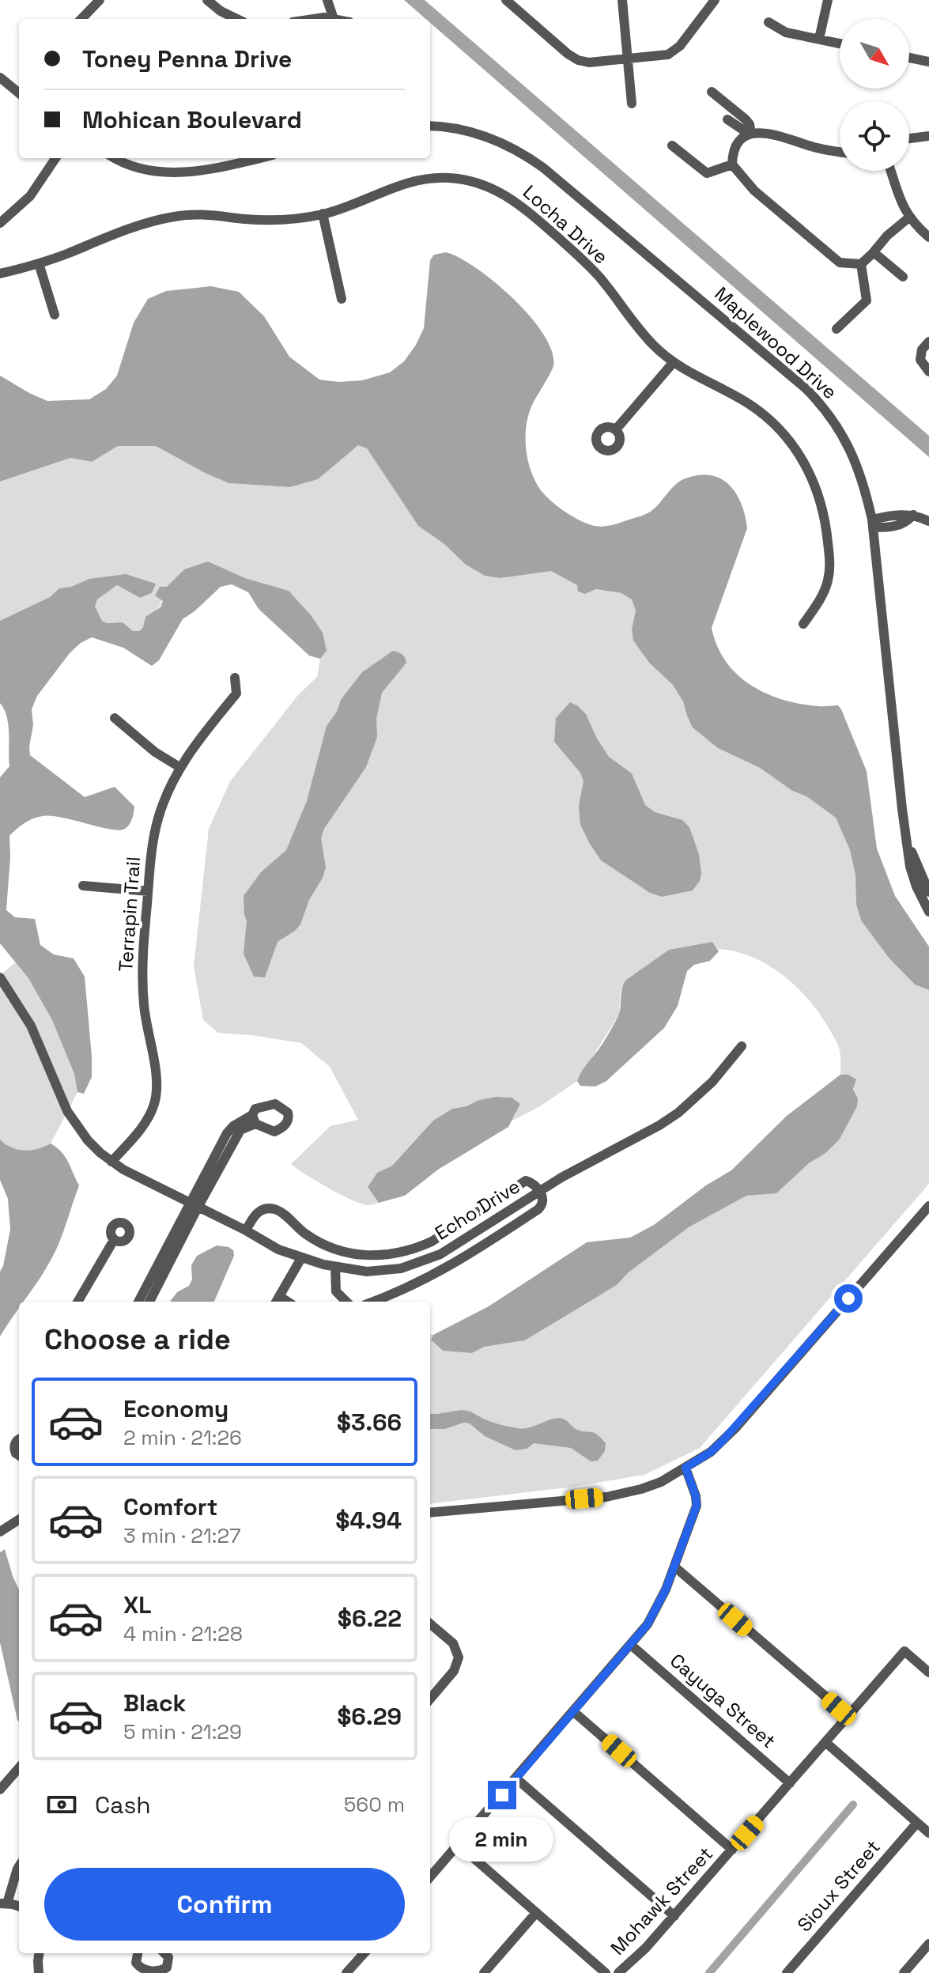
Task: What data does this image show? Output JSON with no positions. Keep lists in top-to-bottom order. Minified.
{"streets":{"street":["Locha Drive","Maplewood Drive","Terrapin Trail","Echo Drive","Cayuga Street","Sioux Street","Mohawk Street"]},"crossings":[["Terrapin Trail","Echo Drive"],["Cayuga Street","Mohawk Street"]],"north":"bottom right","page":{"banner":["Toney Penna Drive","Mohican Boulevard"],"heading":"Choose a ride","list":[{"name":"Economy","note":"2 min · 21:26","value":"$3.66"},{"name":"Comfort","note":"3 min · 21:27","value":"$4.94"},{"name":"XL","note":"4 min · 21:28","value":"$6.22"},{"name":"Black","note":"5 min · 21:29","value":"$6.29"}],"pay":["Cash","560 m"],"bubble":"2 min","buttons":"Confirm"}}
